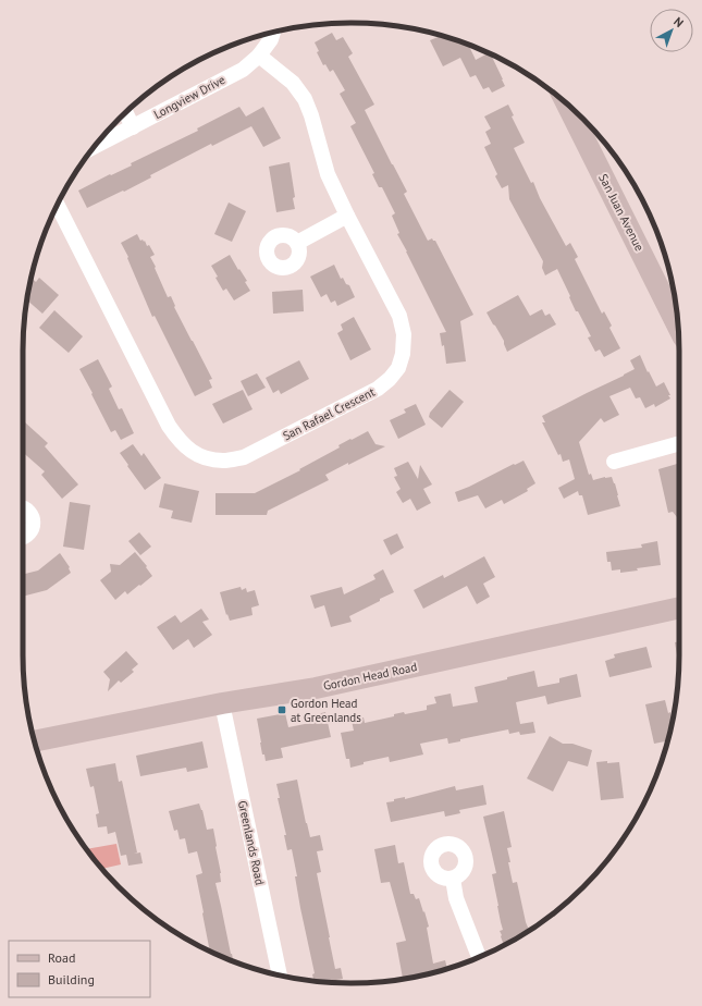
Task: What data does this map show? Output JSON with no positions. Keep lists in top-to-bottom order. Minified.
{"streets":{"main road":["San Juan Avenue","Gordon Head Road"],"street":["Longview Drive","San Rafael Crescent","Greenlands Road"]},"crossings":[["Longview Drive","San Rafael Crescent"],["Gordon Head Road","Greenlands Road"]],"places":{"transit":["Gordon Head at Greenlands"]},"legend":["Road","Building"],"north":"top right"}
